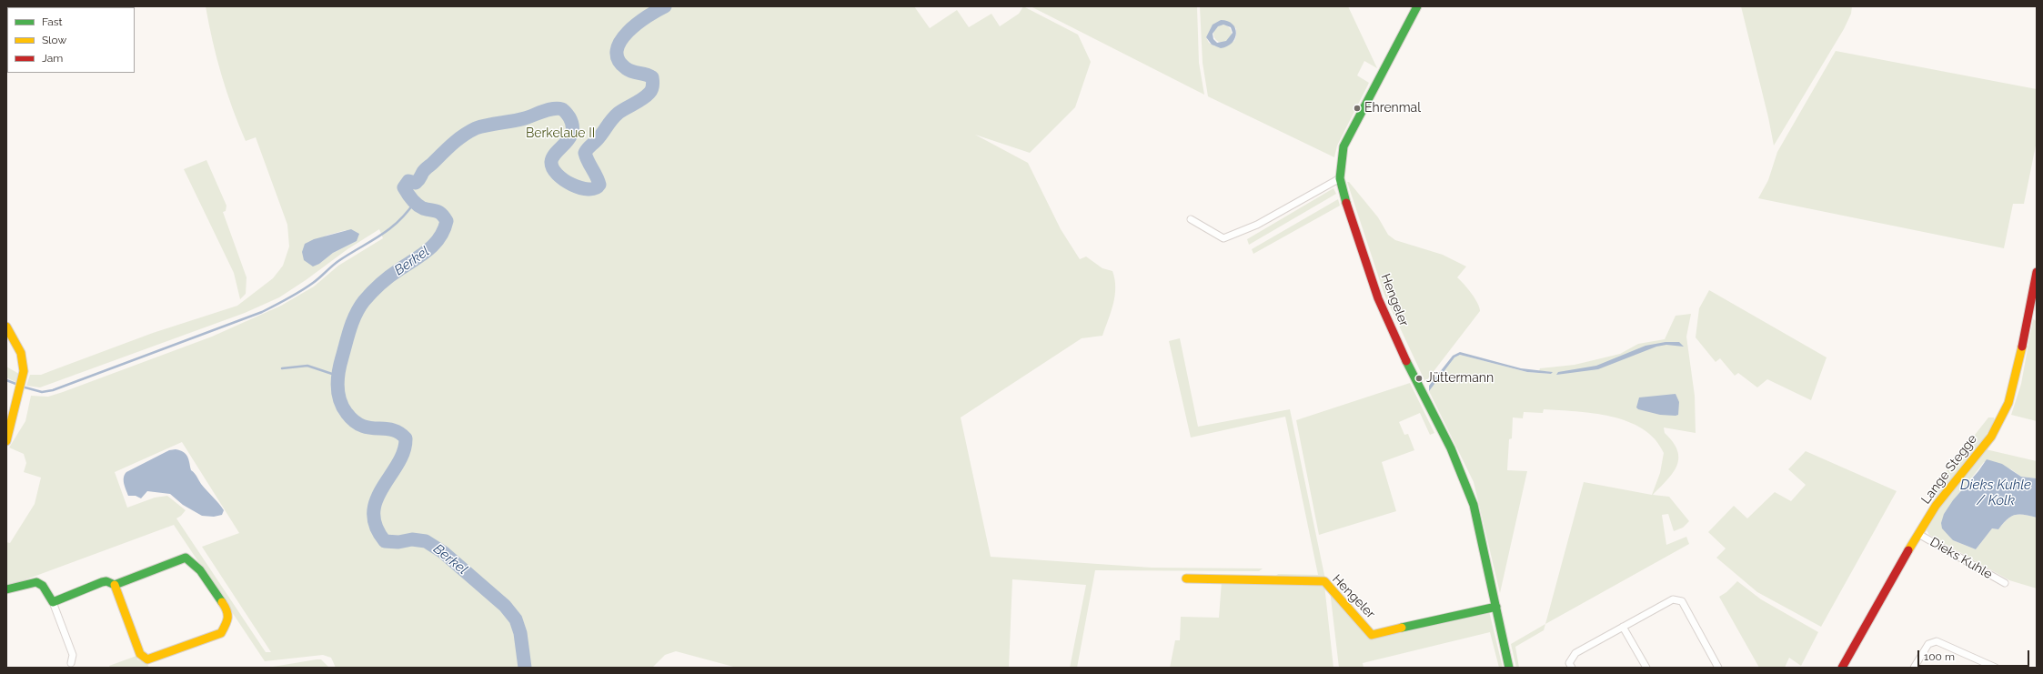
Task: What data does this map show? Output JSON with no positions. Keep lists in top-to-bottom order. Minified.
{"streets":{"street":["Hengeler","Lange Stegge","Dieks Kuhle"]},"crossings":[["Lange Stegge","Dieks Kuhle"]],"water":["Berkel","Dieks Kuhle / Kolk"],"parks":["Berkelaue II"],"places":["Ehrenmal","Jüttermann"],"legend":["Fast","Slow","Jam"],"scale_bar":"100 m"}
